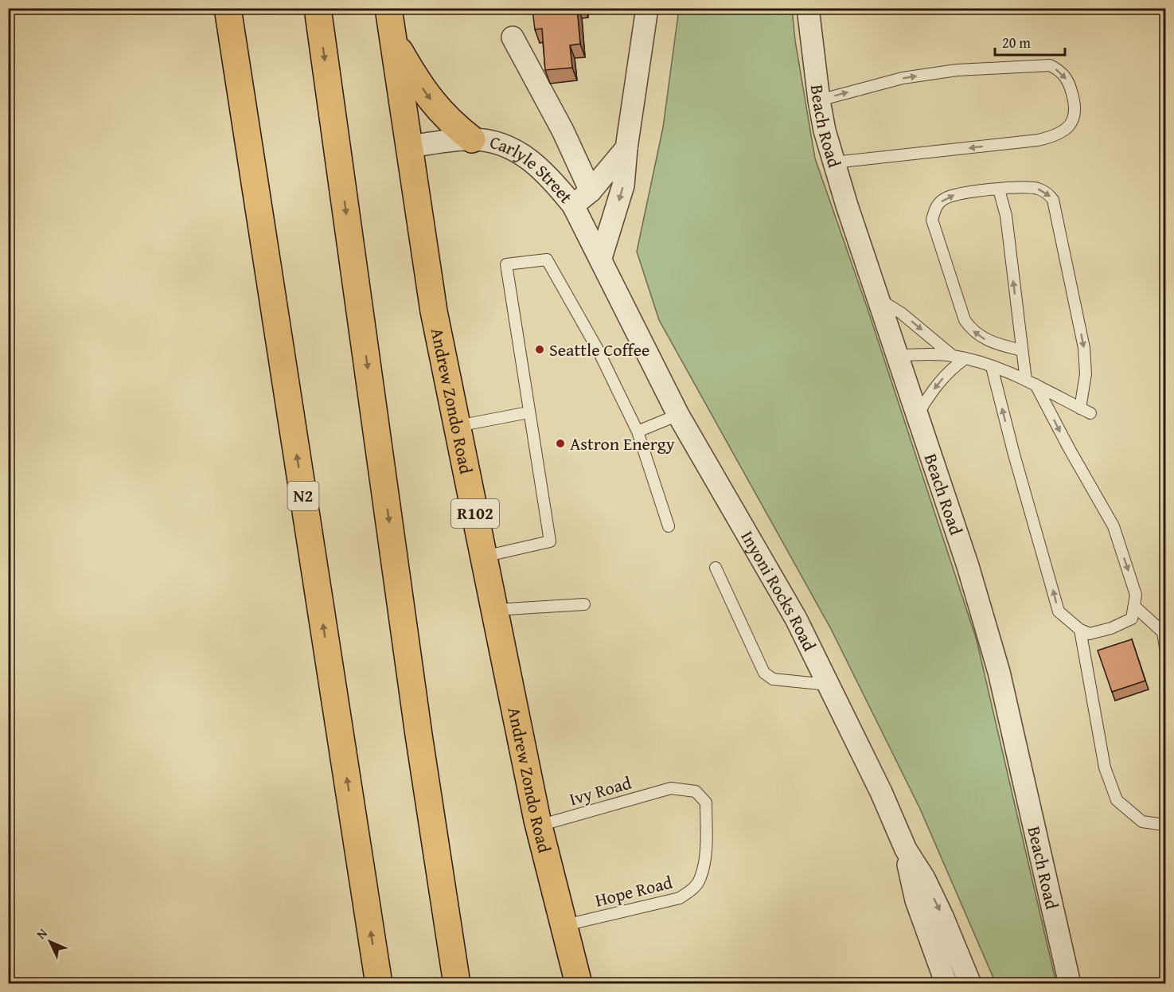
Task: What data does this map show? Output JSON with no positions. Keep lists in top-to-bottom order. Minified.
{"streets":{"main road":["Andrew Zondo Road","N2","R102"],"street":["Beach Road","Carlyle Street","Inyoni Rocks Road"],"lane":["Ivy Road","Hope Road"]},"crossings":[["Carlyle Street","Andrew Zondo Road"],["Carlyle Street","Inyoni Rocks Road"],["Andrew Zondo Road","Ivy Road"],["Andrew Zondo Road","Hope Road"],["Ivy Road","Hope Road"]],"places":["Seattle Coffee","Astron Energy"],"scale_bar":"20 m","north":"top left"}
